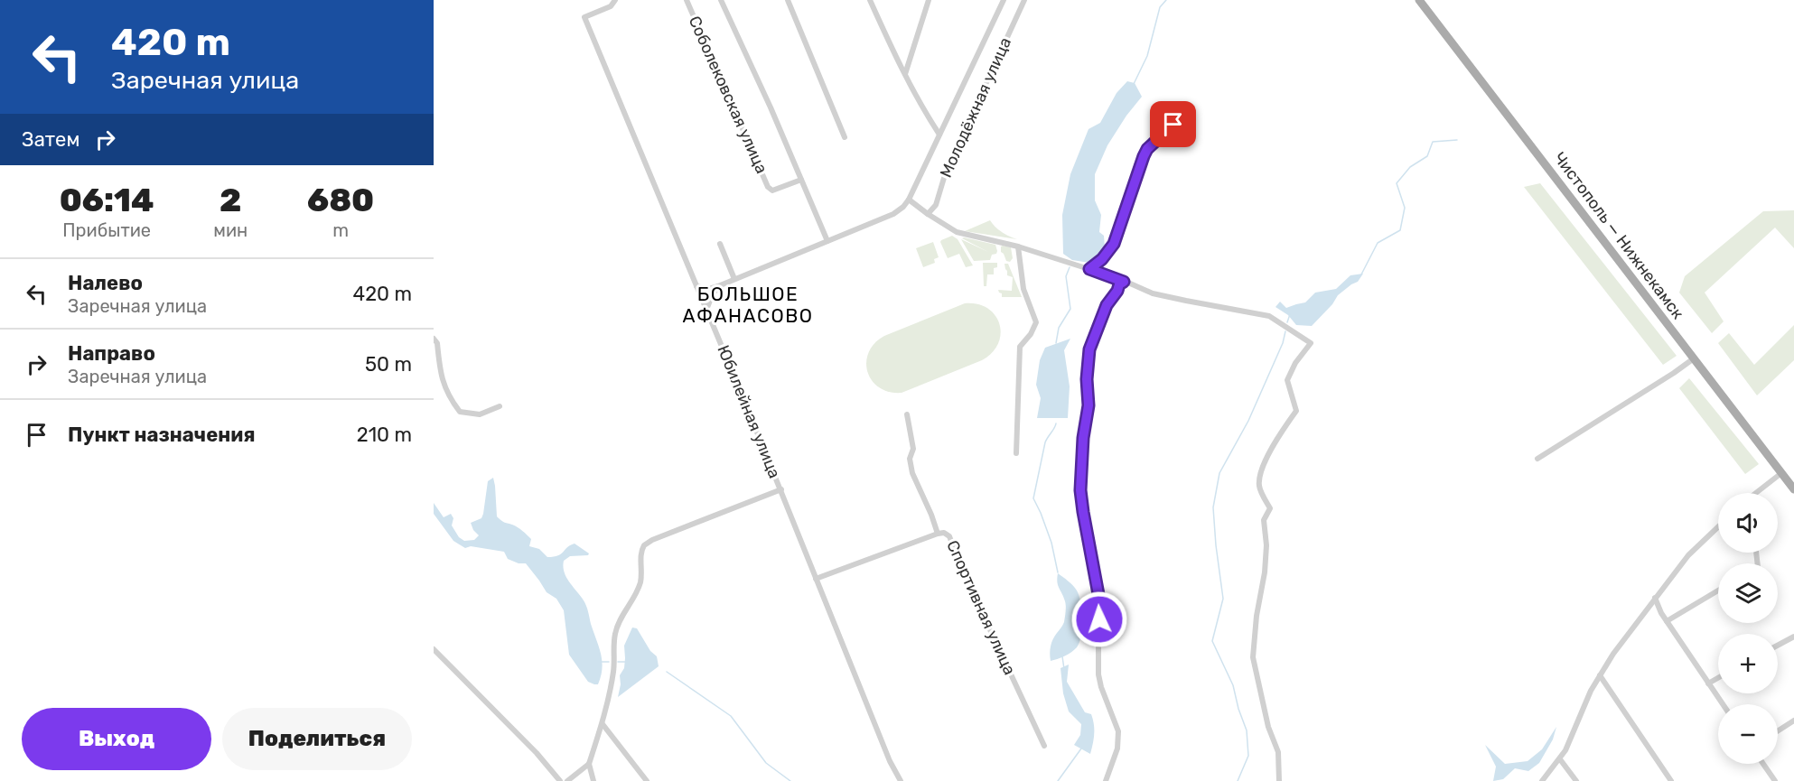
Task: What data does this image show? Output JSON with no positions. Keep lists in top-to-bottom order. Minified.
{"streets":{"main road":["Чистополь — Нижнекамск"],"street":["Соболековская улица","Молодёжная улица","Юбилейная улица","Спортивная улица"]},"crossings":[["Молодёжная улица","Юбилейная улица"]],"districts":["БОЛЬШОЕ АФАНАСОВО"],"page":{"turn":["420 m","Заречная улица"],"then":"Затем","eta":["06:14","Прибытие","2","мин","680","m"],"list":[{"name":"Налево","note":"Заречная улица","value":"420 m"},{"name":"Направо","note":"Заречная улица","value":"50 m"},{"name":"Пункт назначения","value":"210 m"}],"map_buttons":["+","−"],"buttons":["Выход","Поделиться"]}}
